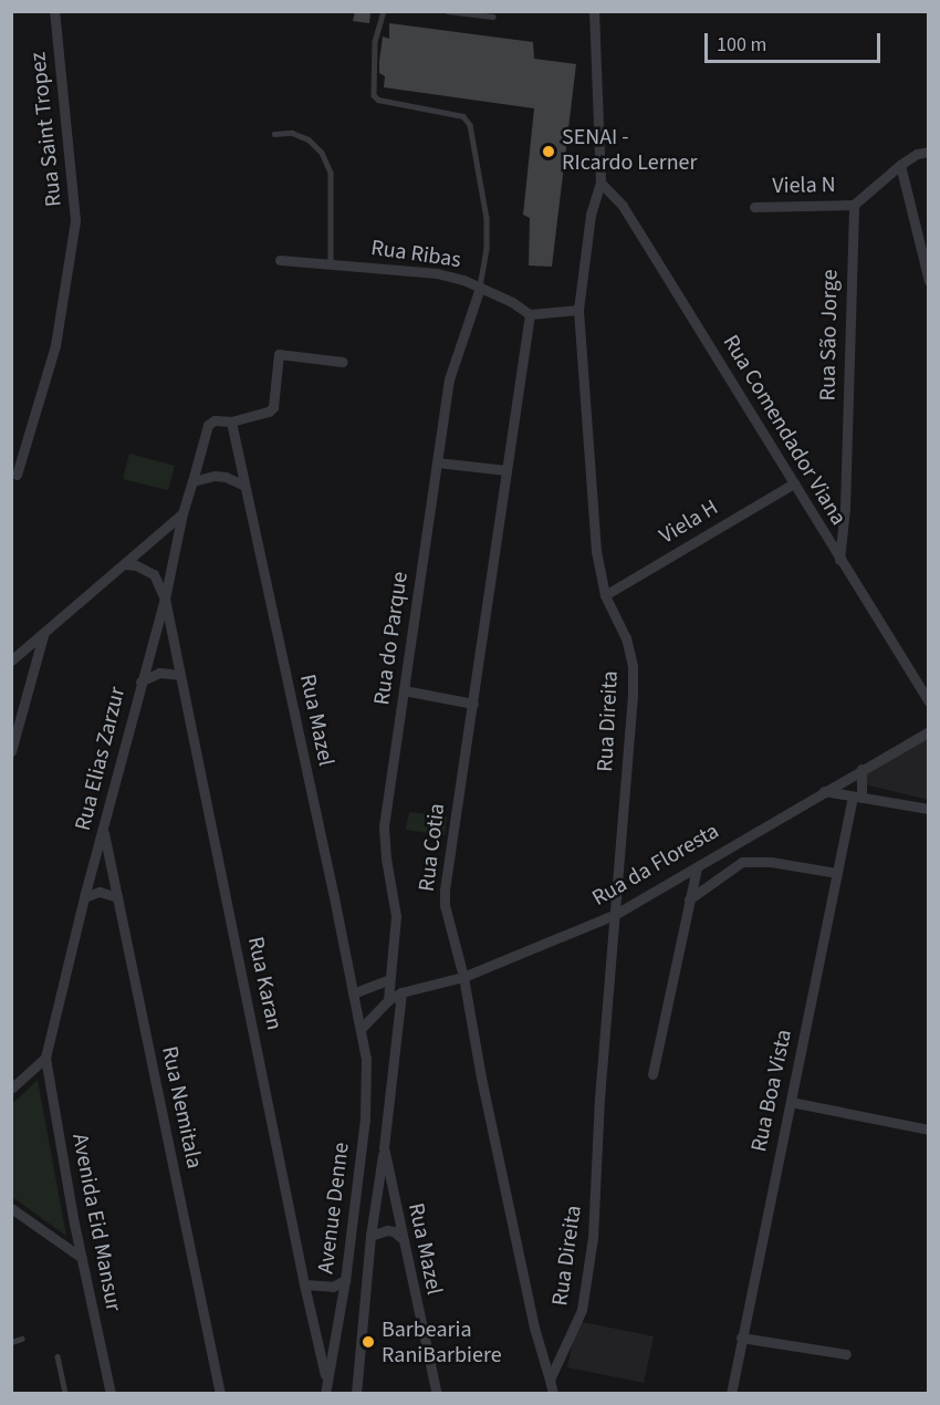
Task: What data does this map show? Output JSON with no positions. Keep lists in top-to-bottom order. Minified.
{"streets":{"street":["Rua Saint Tropez","Viela N","Rua Ribas","Rua São Jorge","Rua Comendador Viana","Viela H","Rua do Parque","Rua Mazel","Rua Direita","Rua Elias Zarzur","Rua Cotia","Rua da Floresta","Rua Karan","Rua Boa Vista","Rua Nemitala","Avenue Denne","Avenida Eid Mansur"]},"crossings":[["Viela N","Rua São Jorge"],["Rua Ribas","Rua do Parque"],["Rua Ribas","Rua Cotia"],["Rua São Jorge","Rua Comendador Viana"],["Rua Comendador Viana","Viela H"],["Rua Comendador Viana","Rua Direita"],["Viela H","Rua Direita"],["Rua do Parque","Rua da Floresta"],["Rua Mazel","Rua Elias Zarzur"],["Rua Mazel","Rua da Floresta"],["Rua Mazel","Avenue Denne"],["Rua Direita","Rua Cotia"],["Rua Direita","Rua da Floresta"],["Rua Elias Zarzur","Rua Karan"],["Rua Elias Zarzur","Rua Nemitala"],["Rua Elias Zarzur","Avenida Eid Mansur"],["Rua Cotia","Rua da Floresta"],["Rua da Floresta","Rua Boa Vista"],["Rua da Floresta","Avenue Denne"],["Rua Karan","Avenue Denne"]],"places":["SENAI - RIcardo Lerner","Barbearia RaniBarbiere"],"scale_bar":"100 m"}
